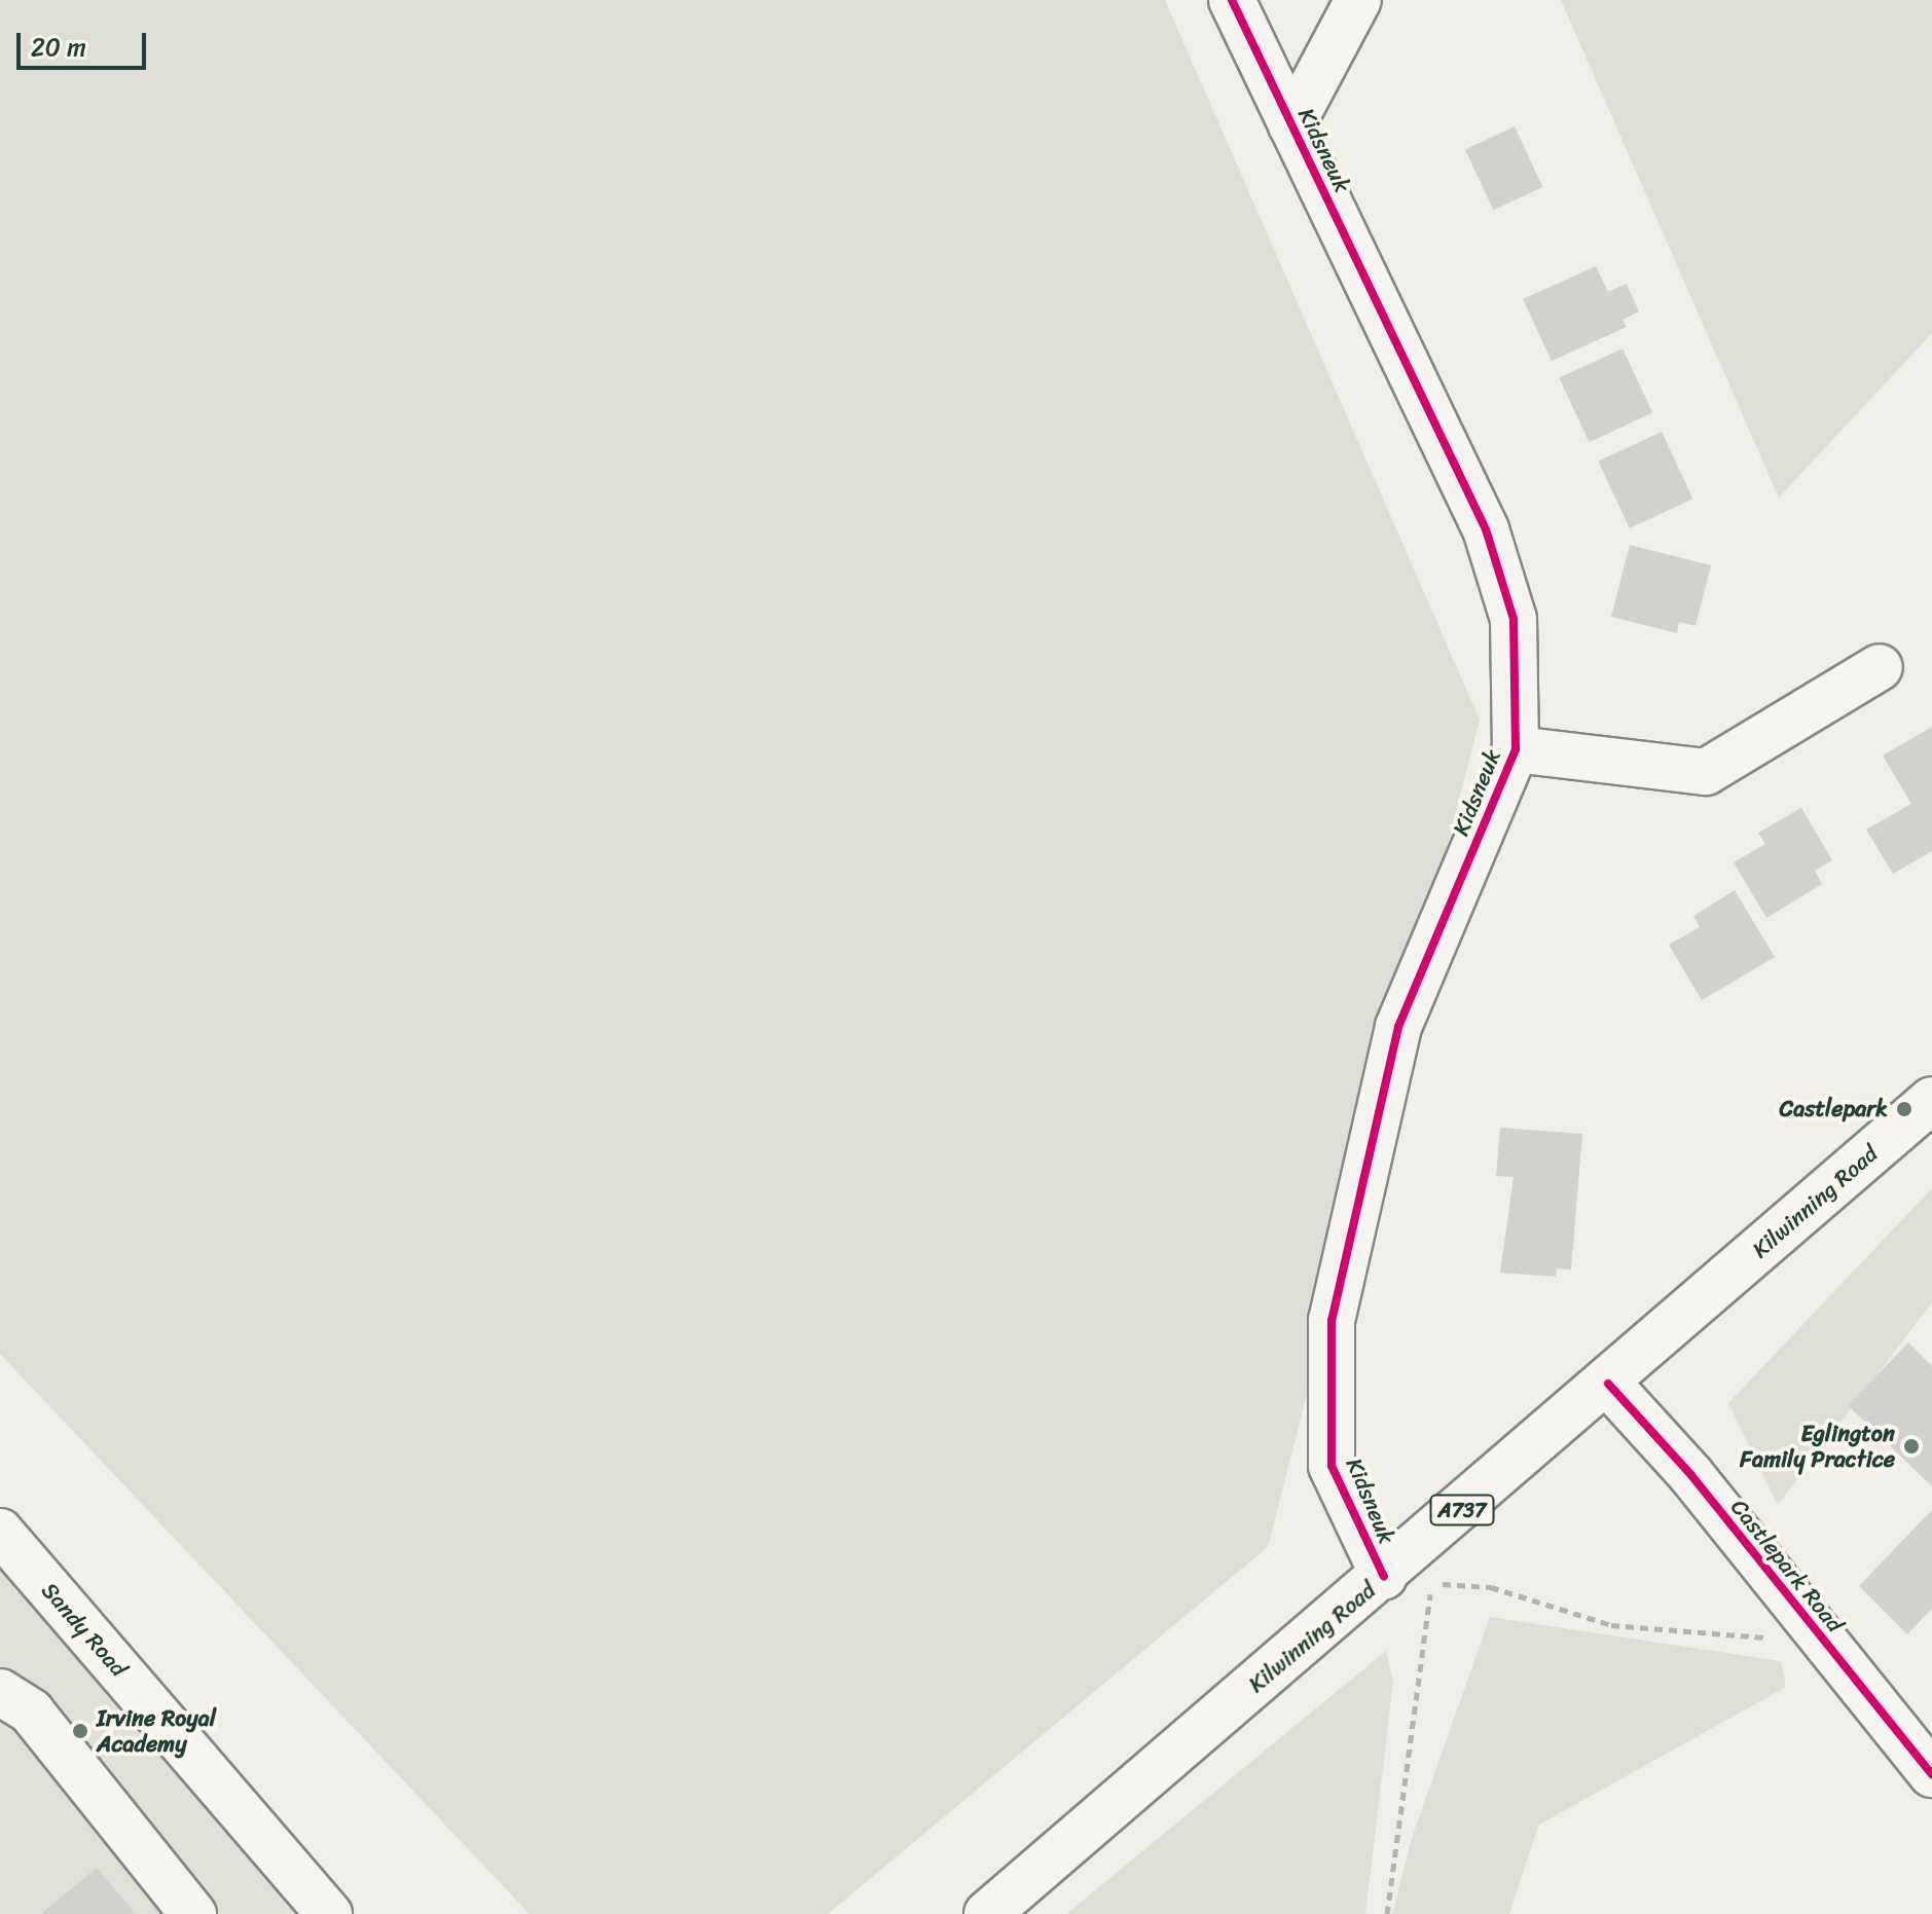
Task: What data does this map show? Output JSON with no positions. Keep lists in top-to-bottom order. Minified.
{"streets":{"street":["Kidsneuk","Kilwinning Road","A737","Castlepark Road","Sandy Road"]},"crossings":[["Kidsneuk","Kilwinning Road"],["Kilwinning Road","Castlepark Road"]],"places":["Castlepark","Eglington Family Practice","Irvine Royal Academy"],"scale_bar":"20 m"}
